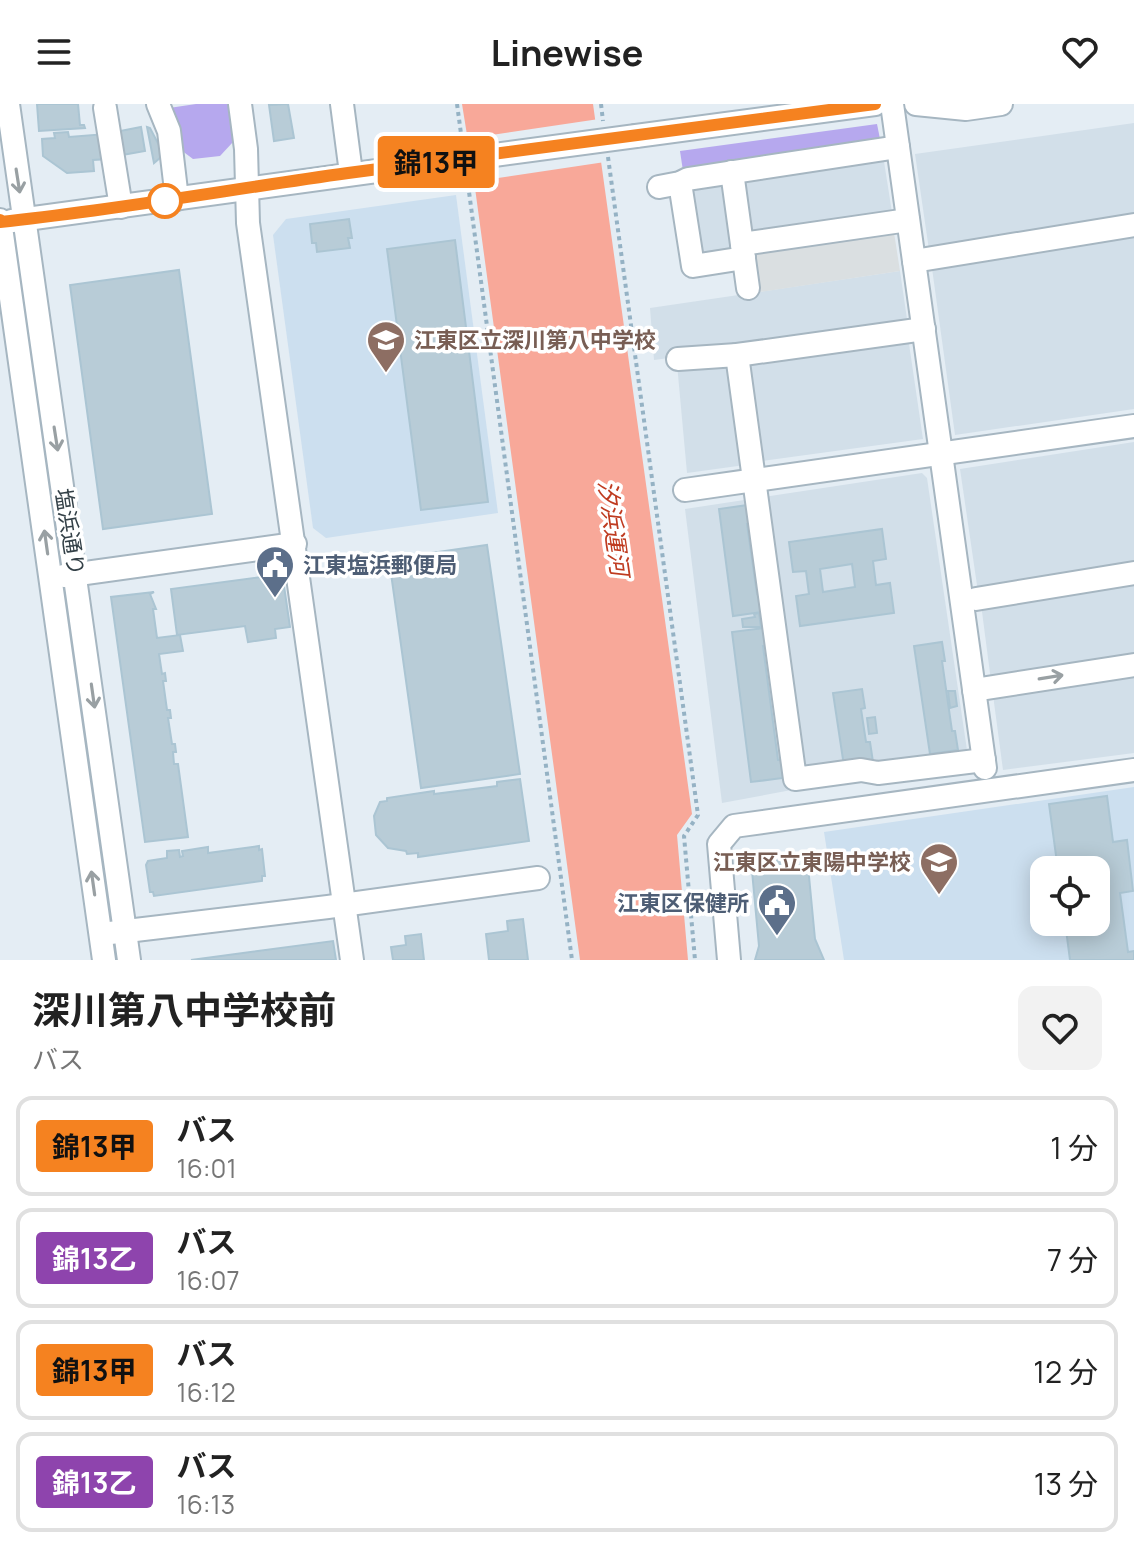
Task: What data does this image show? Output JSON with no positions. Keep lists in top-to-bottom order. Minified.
{"streets":{"street":["塩浜通り"]},"water":["汐浜運河"],"places":{"school or university":["江東区立深川第八中学校","江東区立東陽中学校"],"public building":["江東塩浜郵便局","江東区保健所"]},"lines":["bus line 錦13甲"],"page":{"header":"Linewise","on_map":"錦13甲","heading":["深川第八中学校前","バス"],"list":[{"mark":"錦13甲","name":"バス","note":"16:01","value":"1 分"},{"mark":"錦13乙","name":"バス","note":"16:07","value":"7 分"},{"mark":"錦13甲","name":"バス","note":"16:12","value":"12 分"},{"mark":"錦13乙","name":"バス","note":"16:13","value":"13 分"}]}}
